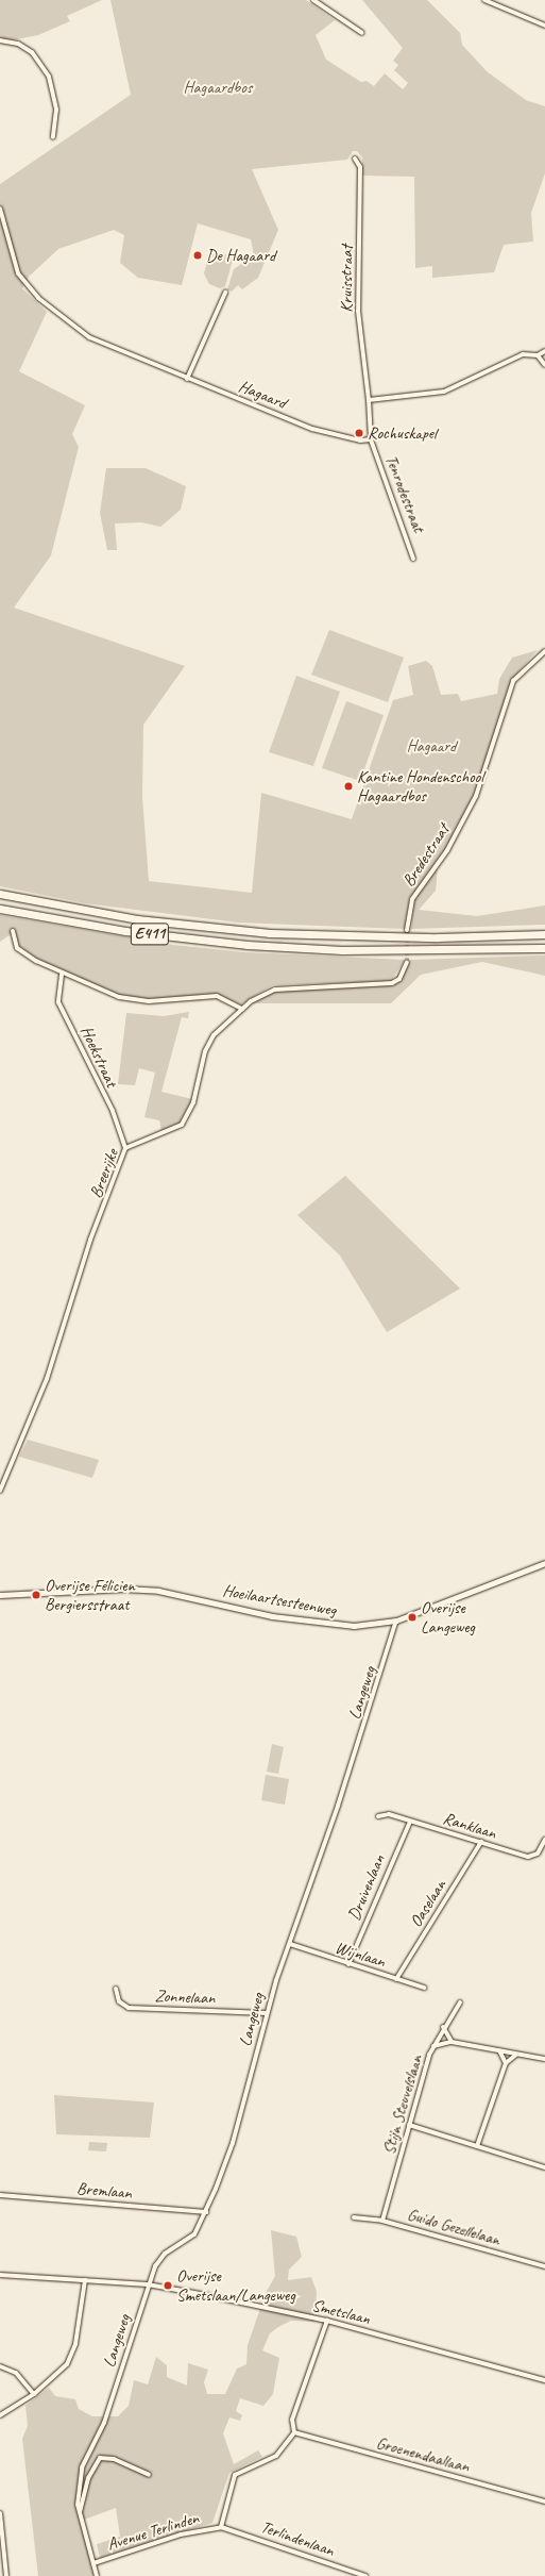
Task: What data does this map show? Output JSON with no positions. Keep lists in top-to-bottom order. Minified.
{"streets":{"highway":["E411"],"street":["Kruisstraat","Hagaard","Tenrodestraat","Bredestraat","Hoekstraat","Breerijke","Hoeilaartsesteenweg","Langeweg","Ranklaan","Druivenlaan","Oaselaan","Wijnlaan","Zonnelaan","Stijn Steuvelslaan","Bremlaan","Guido Gezellelaan","Smetslaan","Groenendaallaan","Avenue Terlinden","Terlindenlaan"]},"crossings":[["Hagaard","Tenrodestraat"],["Hoekstraat","Breerijke"],["Hoeilaartsesteenweg","Langeweg"],["Langeweg","Wijnlaan"],["Langeweg","Zonnelaan"],["Langeweg","Bremlaan"],["Langeweg","Smetslaan"],["Ranklaan","Druivenlaan"],["Ranklaan","Oaselaan"],["Druivenlaan","Wijnlaan"],["Oaselaan","Wijnlaan"],["Stijn Steuvelslaan","Guido Gezellelaan"],["Avenue Terlinden","Terlindenlaan"]],"parks":["Hagaardbos","Hagaard"],"places":["De Hagaard","Rochuskapel","Kantine Hondenschool Hagaardbos","Overijse Félicien Bergiersstraat","Overijse Langeweg","Overijse Smetslaan/Langeweg"]}
